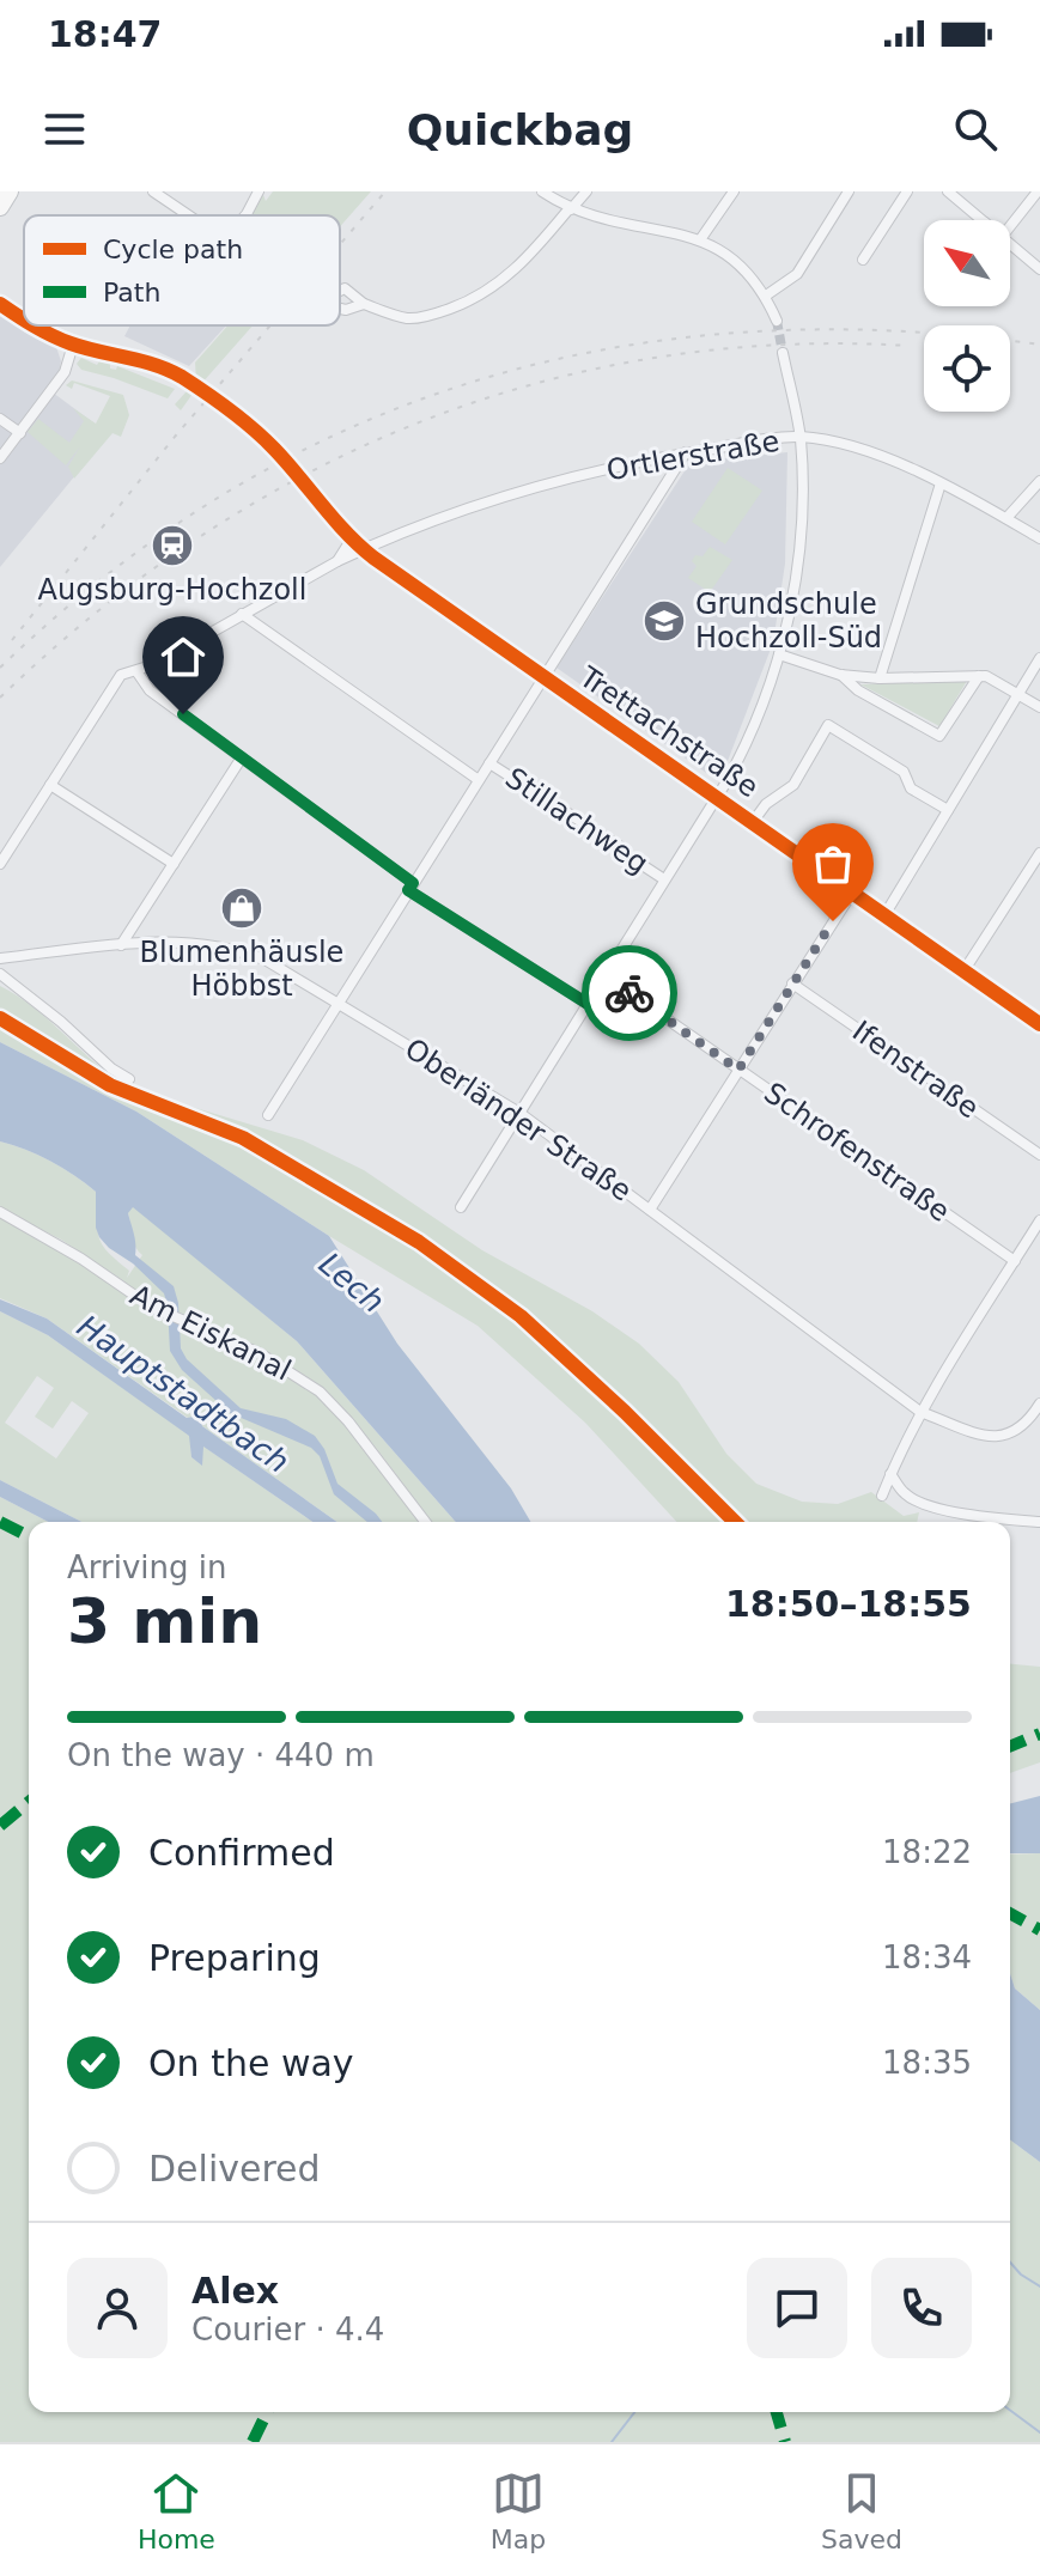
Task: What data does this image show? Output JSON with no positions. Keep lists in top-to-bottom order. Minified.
{"streets":{"street":["Ortlerstraße","Trettachstraße","Stillachweg","Ifenstraße","Oberländer Straße","Schrofenstraße","Am Eiskanal"]},"crossings":[["Ortlerstraße","Trettachstraße"]],"water":["Lech","Hauptstadtbach"],"places":{"station":["Augsburg-Hochzoll"],"school or university":["Grundschule Hochzoll-Süd"],"shop":["Blumenhäusle Höbbst"]},"legend":["Cycle path","Path"],"north":"top left","page":{"status":"18:47","header":"Quickbag","heading":["3 min","Arriving in","18:50–18:55"],"panel":["Alex","Courier · 4.4"],"bar":"On the way · 440 m","list":[["Confirmed","18:22"],["Preparing","18:34"],["On the way","18:35"],"Delivered"],"tabs":["Home","Map","Saved"]}}
